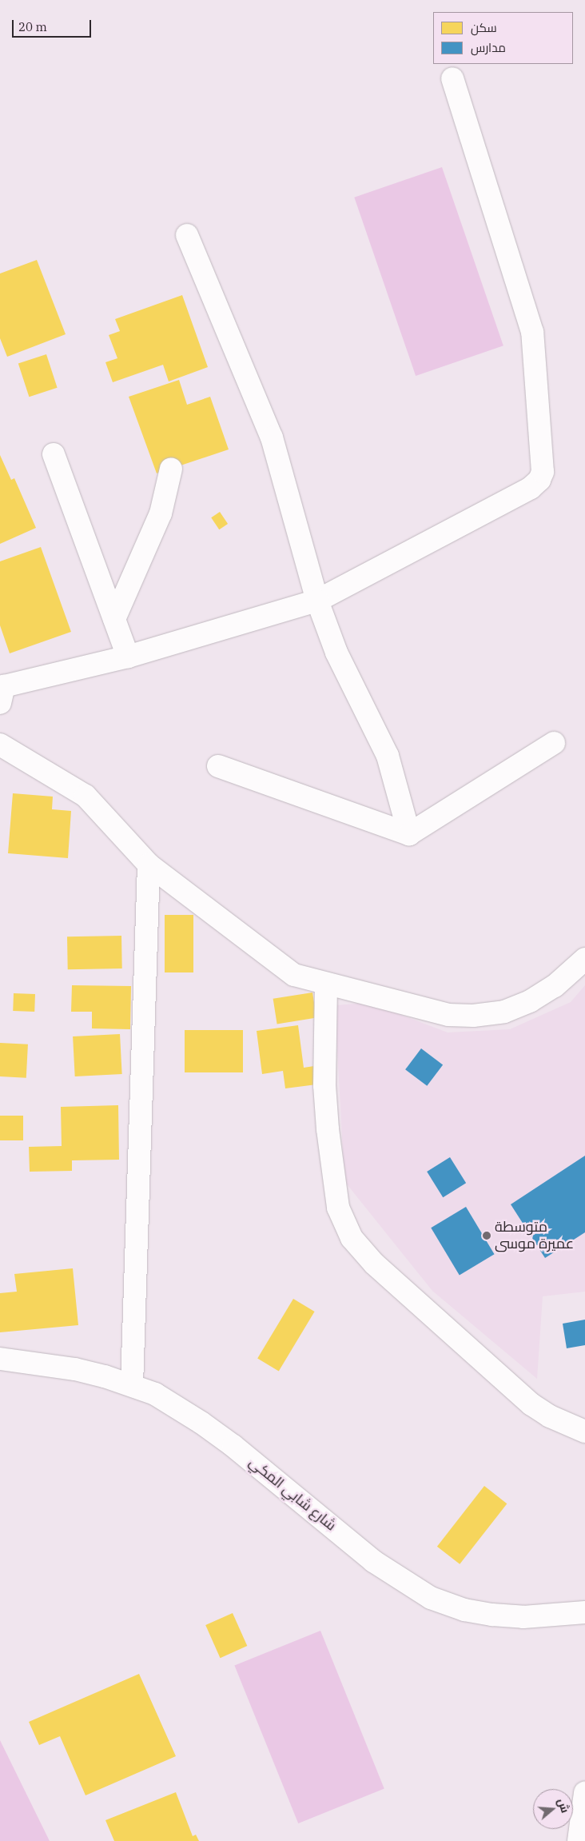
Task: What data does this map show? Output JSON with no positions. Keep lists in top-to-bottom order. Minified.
{"streets":{"street":["شارع شابي المكي"]},"places":["متوسطة عميرة موسى"],"legend":["سكن","مدارس"],"scale_bar":"20 m","north":"right"}
